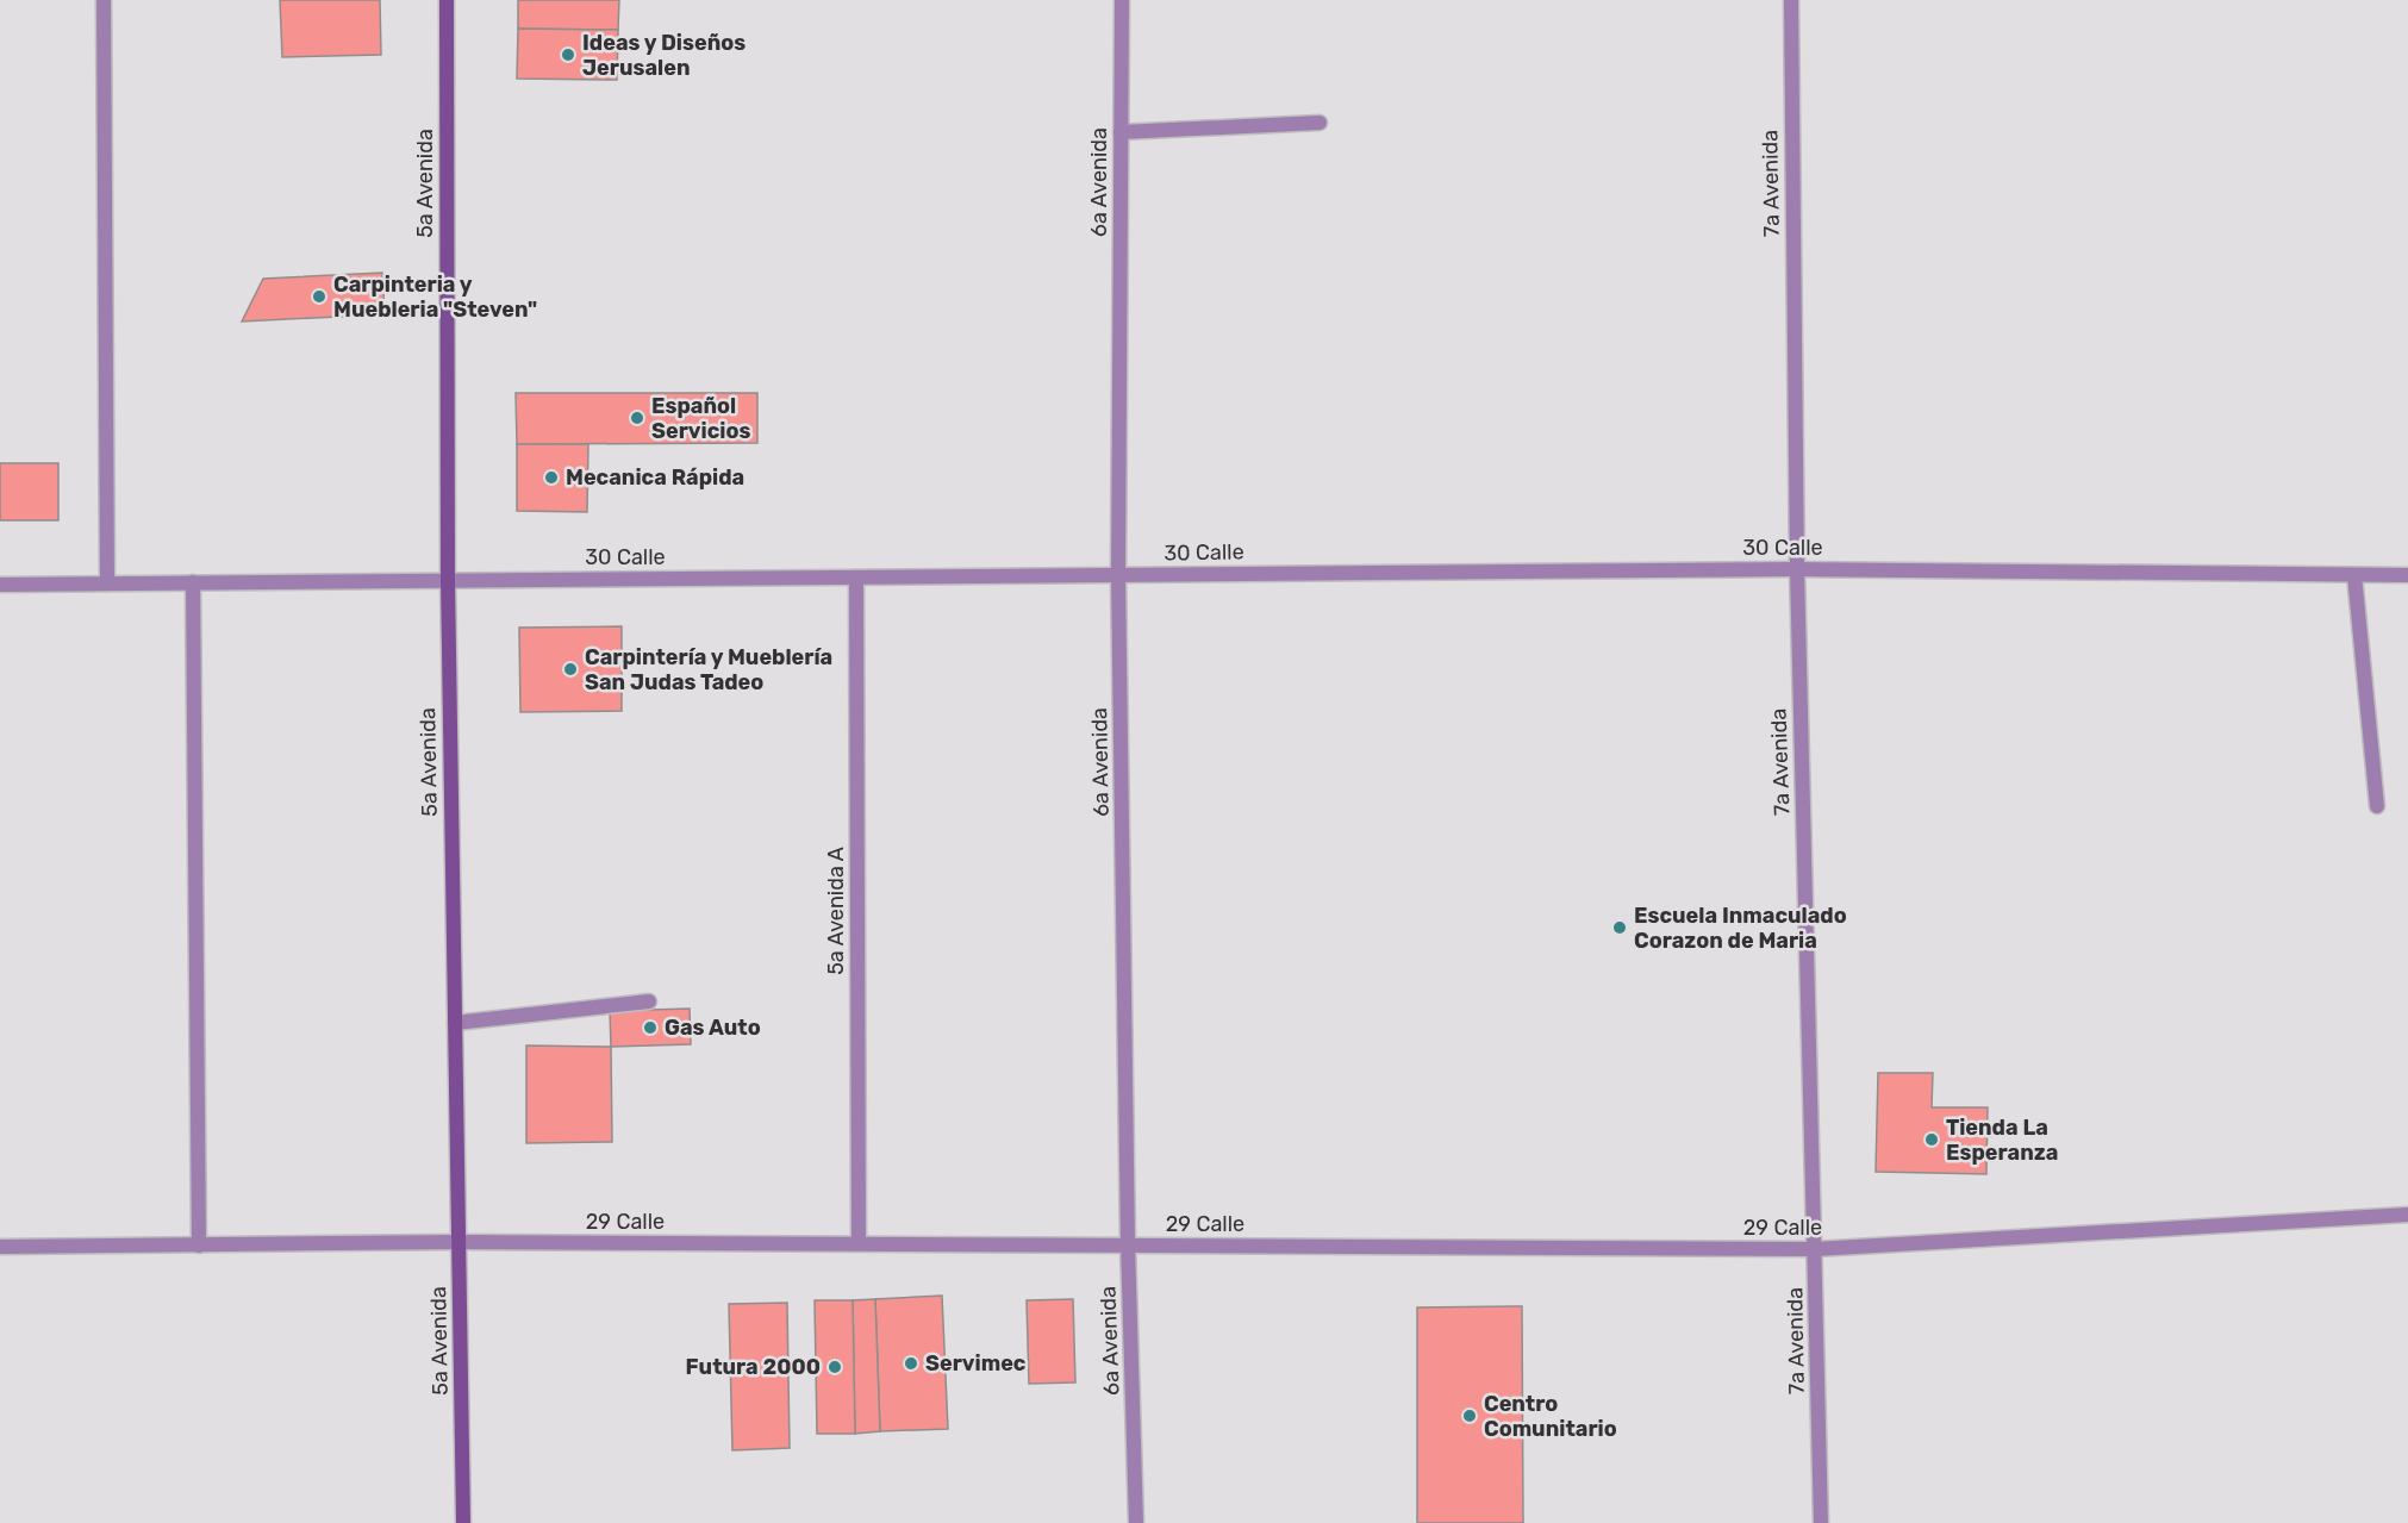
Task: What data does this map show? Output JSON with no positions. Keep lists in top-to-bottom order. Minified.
{"streets":{"main road":["5a Avenida"],"street":["6a Avenida","7a Avenida","30 Calle","5a Avenida A","29 Calle"]},"crossings":[["6a Avenida","30 Calle"],["6a Avenida","29 Calle"],["5a Avenida","30 Calle"],["5a Avenida","29 Calle"],["7a Avenida","30 Calle"],["7a Avenida","29 Calle"],["30 Calle","5a Avenida A"],["5a Avenida A","29 Calle"]],"places":["Ideas y Diseños Jerusalen","Carpinteria y Muebleria \"Steven\"","Español Servicios","Mecanica Rápida","Carpintería y Mueblería San Judas Tadeo","Escuela Inmaculado Corazon de Maria","Gas Auto","Tienda La Esperanza","Servimec","Futura 2000","Centro Comunitario"]}
